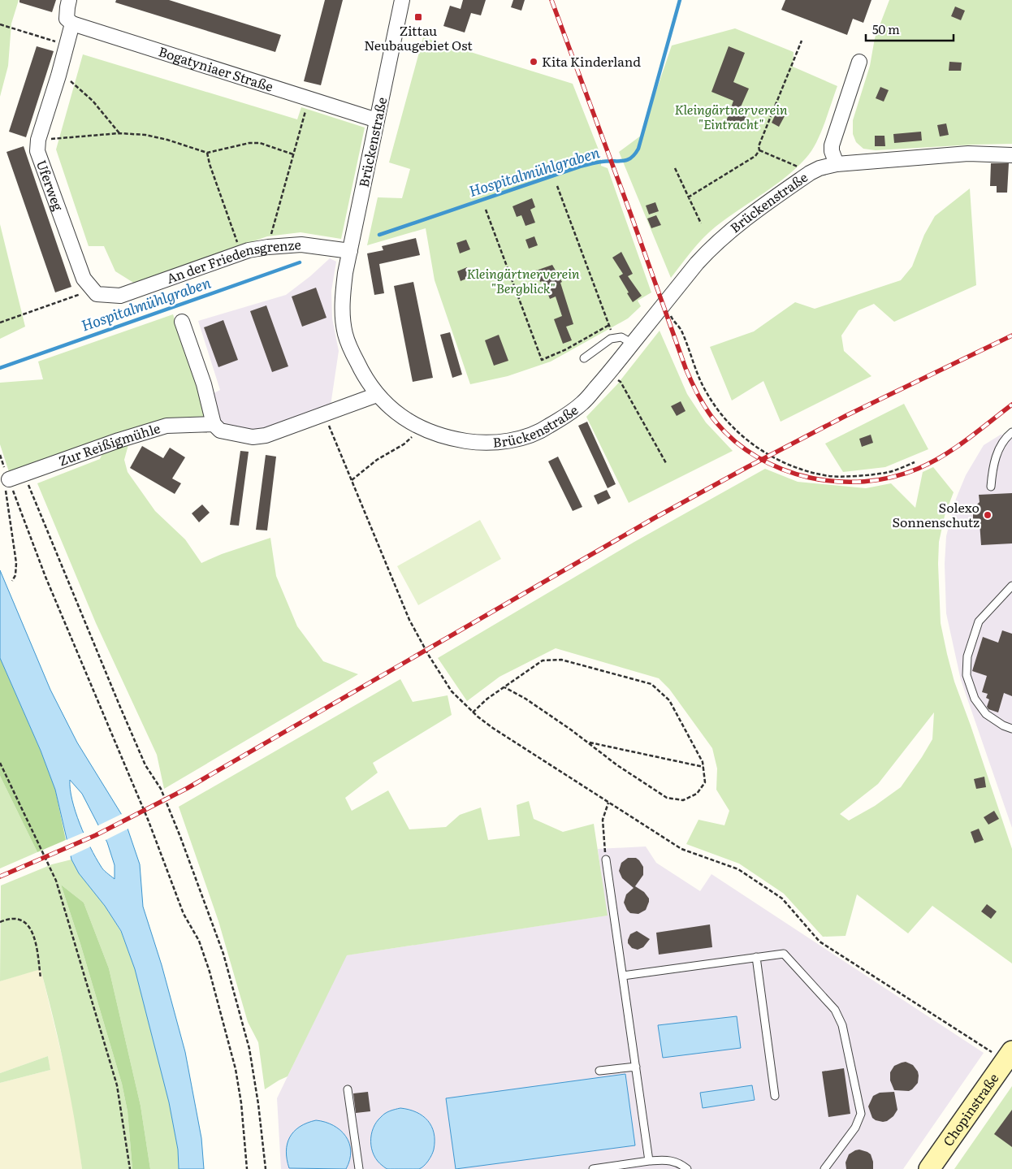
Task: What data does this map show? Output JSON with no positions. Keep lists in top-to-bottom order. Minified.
{"streets":{"main road":["Chopinstraße"],"street":["Bogatyniaer Straße","Brückenstraße","Uferweg","An der Friedensgrenze","Zur Reißigmühle"]},"crossings":[["Bogatyniaer Straße","Brückenstraße"],["Bogatyniaer Straße","Uferweg"],["Brückenstraße","An der Friedensgrenze"],["Brückenstraße","Zur Reißigmühle"],["Uferweg","An der Friedensgrenze"]],"water":["Hospitalmühlgraben"],"parks":["Kleingärtnerverein \"Eintracht\"","Kleingärtnerverein \"Bergblick\""],"places":{"transit":["Zittau Neubaugebiet Ost"],"other":["Kita Kinderland","Solexo Sonnenschutz"]},"scale_bar":"50 m"}
